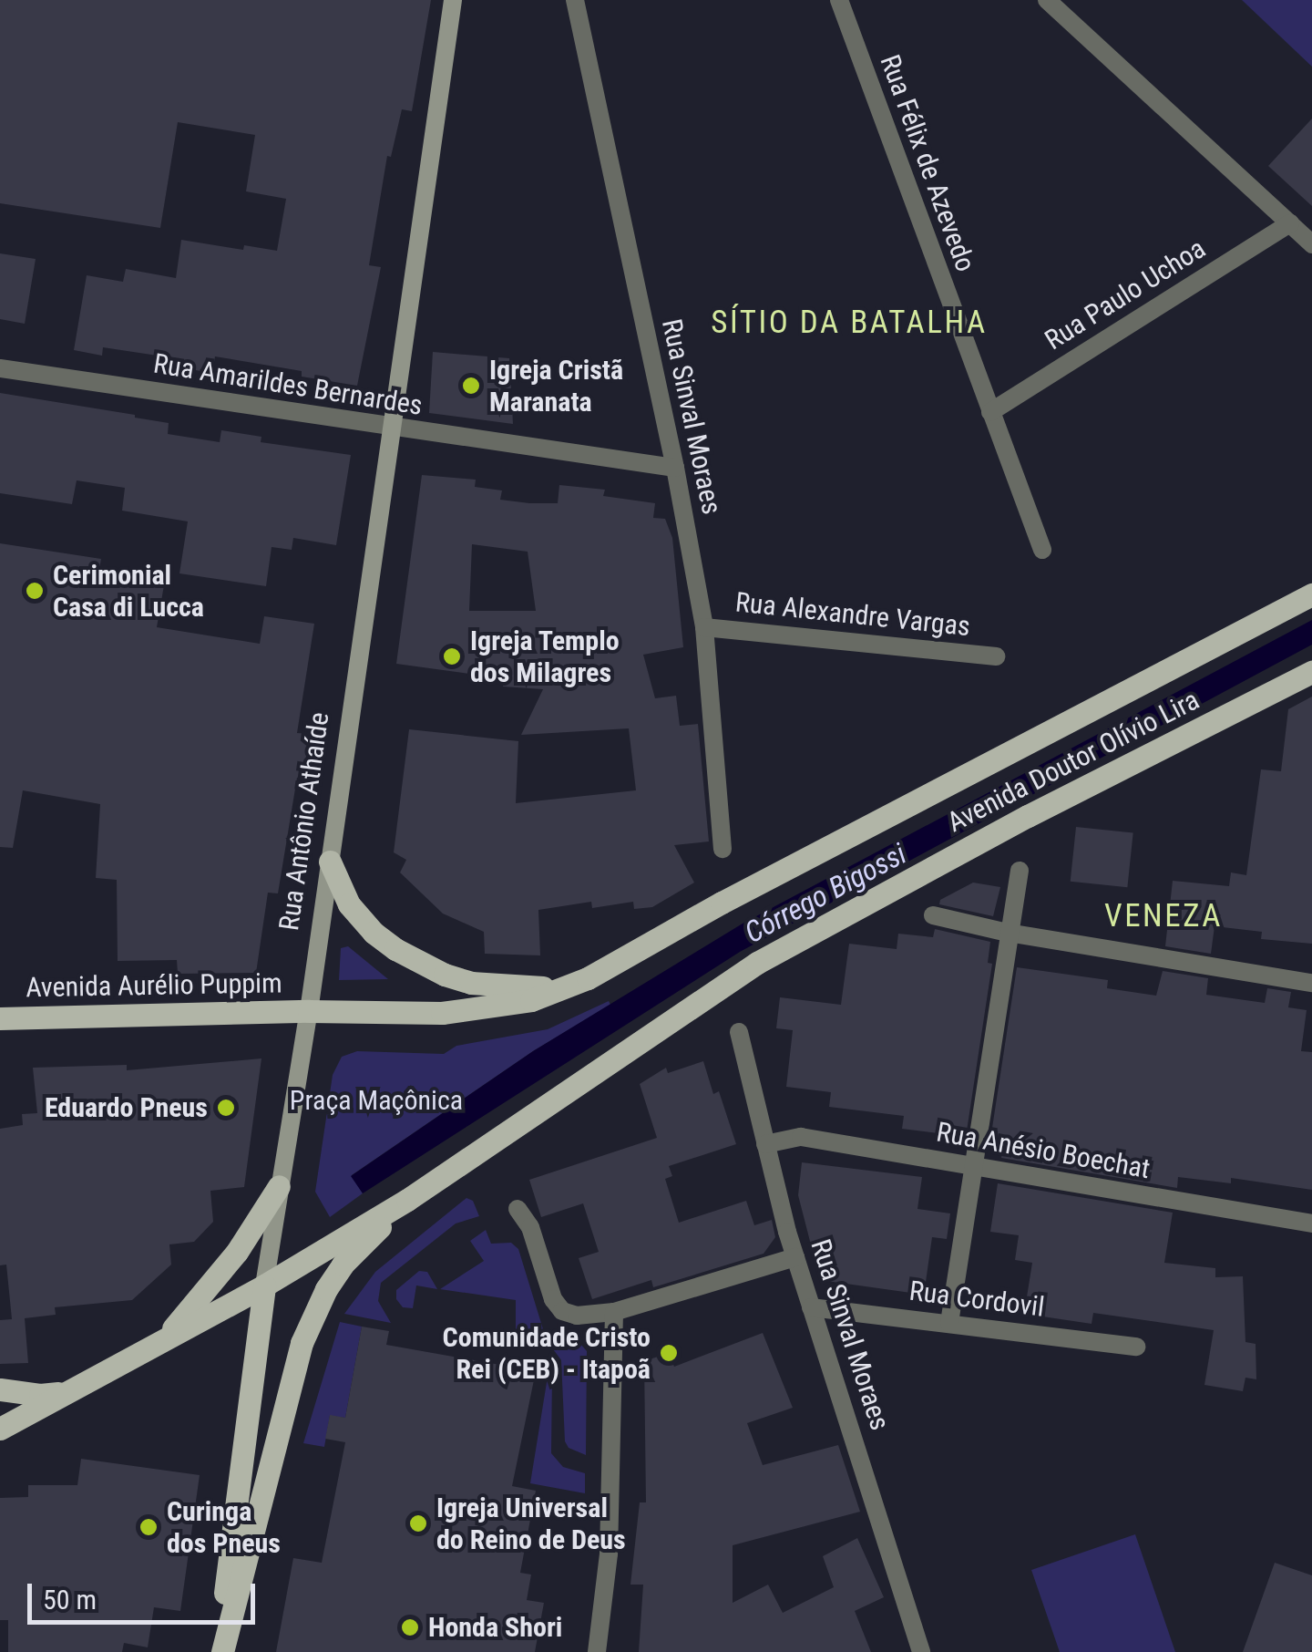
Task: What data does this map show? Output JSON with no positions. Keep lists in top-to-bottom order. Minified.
{"streets":{"main road":["Avenida Doutor Olívio Lira","Rua Antônio Athaíde","Avenida Aurélio Puppim"],"street":["Rua Félix de Azevedo","Rua Paulo Uchoa","Rua Amarildes Bernardes","Rua Sinval Moraes","Rua Alexandre Vargas","Rua Anésio Boechat","Rua Cordovil"]},"crossings":[["Rua Félix de Azevedo","Rua Paulo Uchoa"],["Rua Amarildes Bernardes","Rua Sinval Moraes"],["Rua Amarildes Bernardes","Rua Antônio Athaíde"],["Rua Sinval Moraes","Rua Alexandre Vargas"],["Rua Sinval Moraes","Rua Anésio Boechat"],["Rua Sinval Moraes","Rua Cordovil"],["Avenida Doutor Olívio Lira","Rua Antônio Athaíde"],["Avenida Doutor Olívio Lira","Avenida Aurélio Puppim"],["Rua Antônio Athaíde","Avenida Aurélio Puppim"]],"districts":["SÍTIO DA BATALHA","VENEZA"],"water":["Córrego Bigossi"],"parks":["Praça Maçônica"],"places":["Igreja Cristã Maranata","Cerimonial Casa di Lucca","Igreja Templo dos Milagres","Eduardo Pneus","Comunidade Cristo Rei (CEB) - Itapoã","Igreja Universal do Reino de Deus","Curinga dos Pneus","Honda Shori"],"scale_bar":"50 m"}
